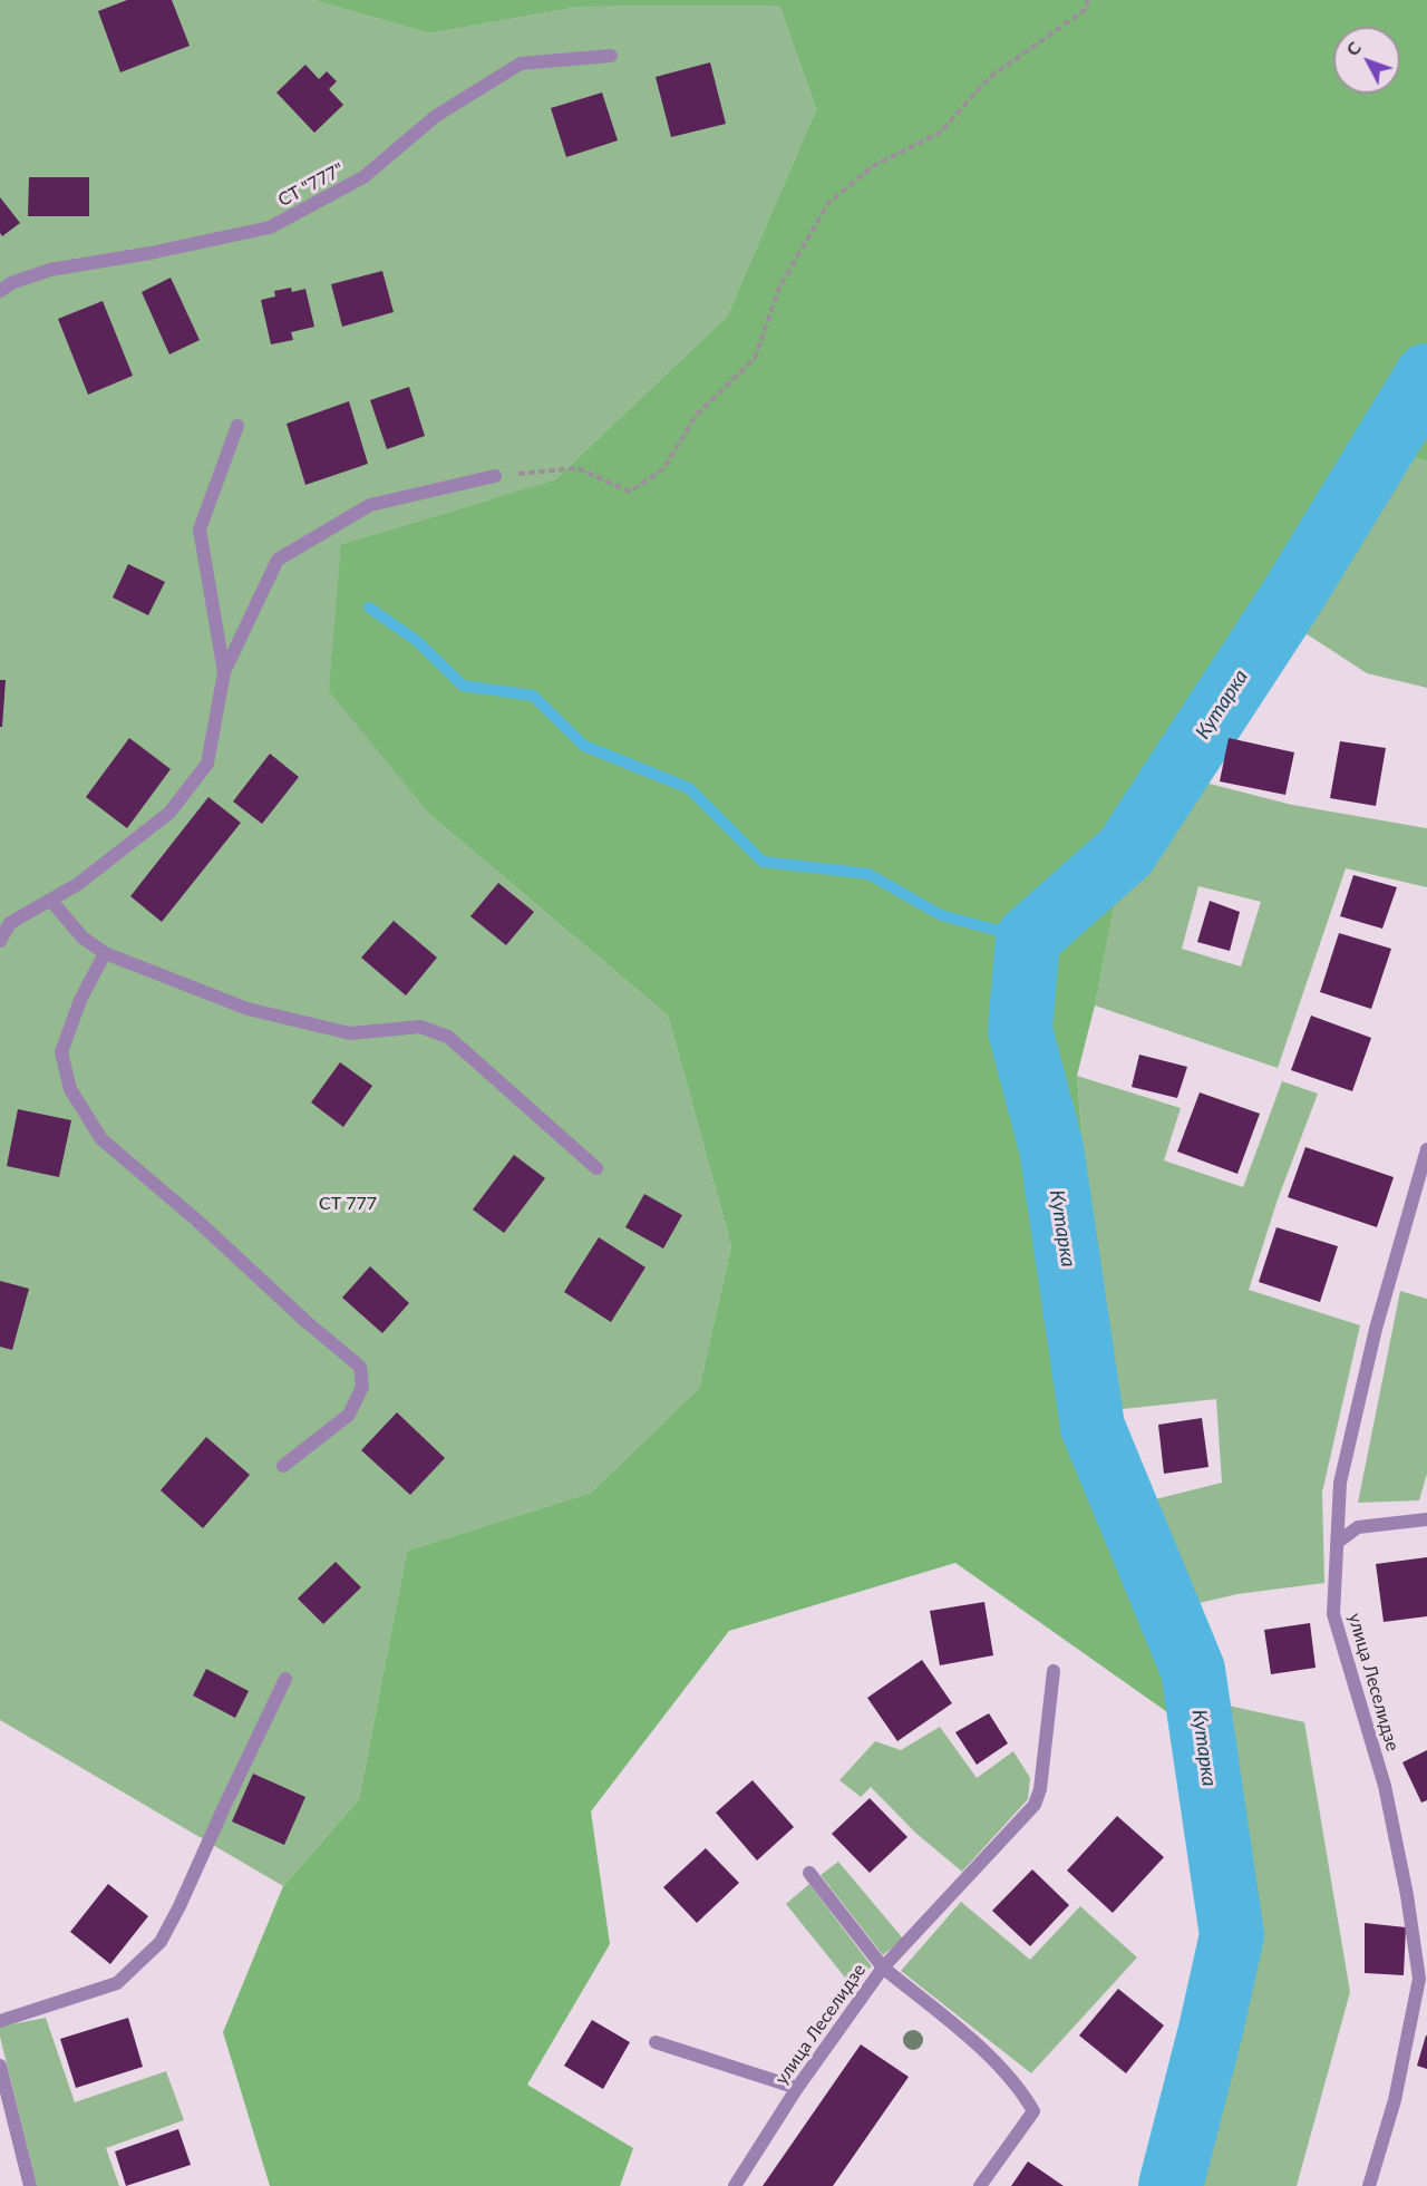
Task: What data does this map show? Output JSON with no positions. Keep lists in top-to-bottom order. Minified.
{"streets":{"street":["СТ \"777\"","улица Леселидзе"]},"water":["Кутарка"],"parks":["СТ 777"],"north":"top left"}
